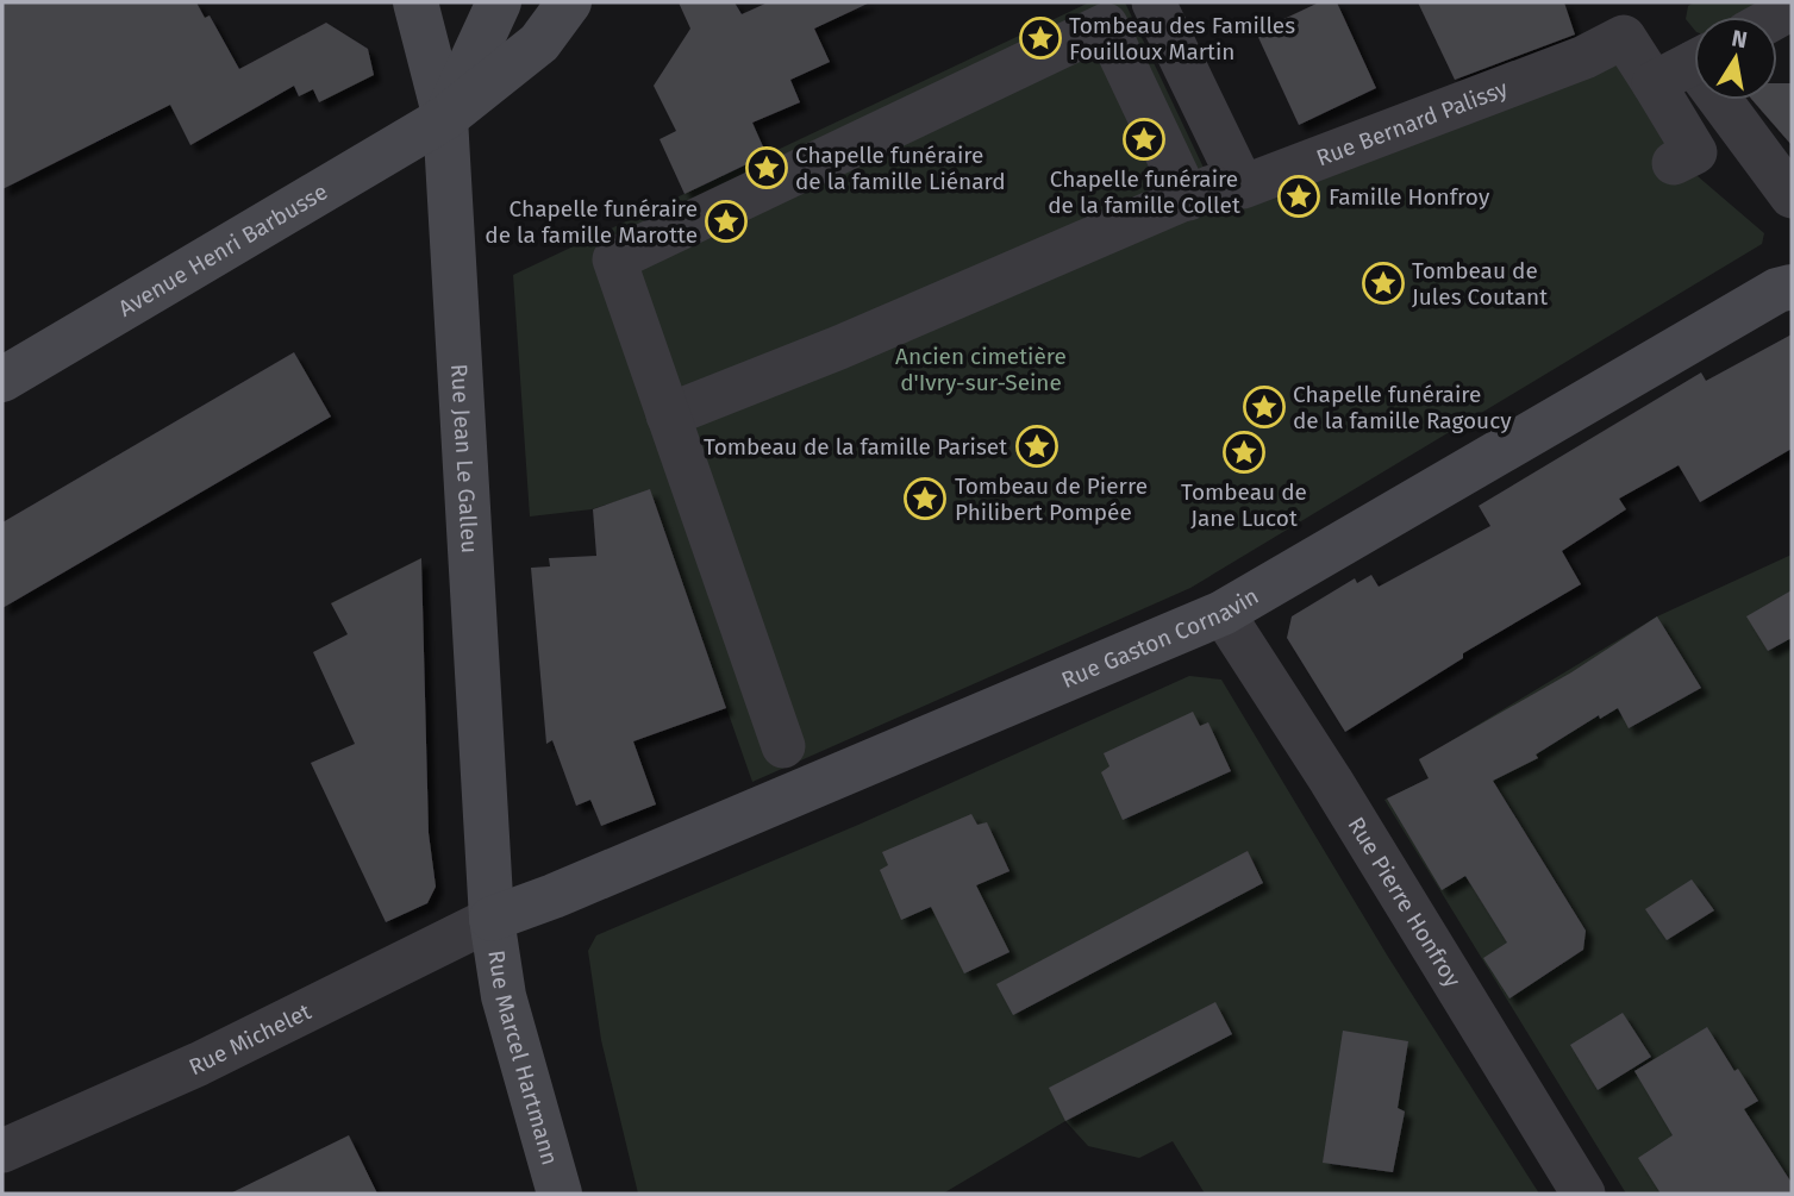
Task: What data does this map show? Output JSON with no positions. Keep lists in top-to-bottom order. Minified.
{"streets":{"street":["Rue Bernard Palissy","Avenue Henri Barbusse","Rue Jean Le Galleu","Rue Gaston Cornavin","Rue Pierre Honfroy","Rue Michelet","Rue Marcel Hartmann"]},"crossings":[["Avenue Henri Barbusse","Rue Jean Le Galleu"],["Rue Jean Le Galleu","Rue Gaston Cornavin"],["Rue Jean Le Galleu","Rue Michelet"],["Rue Jean Le Galleu","Rue Marcel Hartmann"],["Rue Gaston Cornavin","Rue Pierre Honfroy"],["Rue Gaston Cornavin","Rue Michelet"],["Rue Gaston Cornavin","Rue Marcel Hartmann"],["Rue Michelet","Rue Marcel Hartmann"]],"parks":["Ancien cimetière d'Ivry-sur-Seine"],"places":{"place":["Tombeau des Familles Fouilloux Martin","Chapelle funéraire de la famille Collet","Chapelle funéraire de la famille Liénard","Famille Honfroy","Chapelle funéraire de la famille Marotte","Tombeau de Jules Coutant","Chapelle funéraire de la famille Ragoucy","Tombeau de la famille Pariset","Tombeau de Jane Lucot","Tombeau de Pierre Philibert Pompée"]},"north":"top"}
